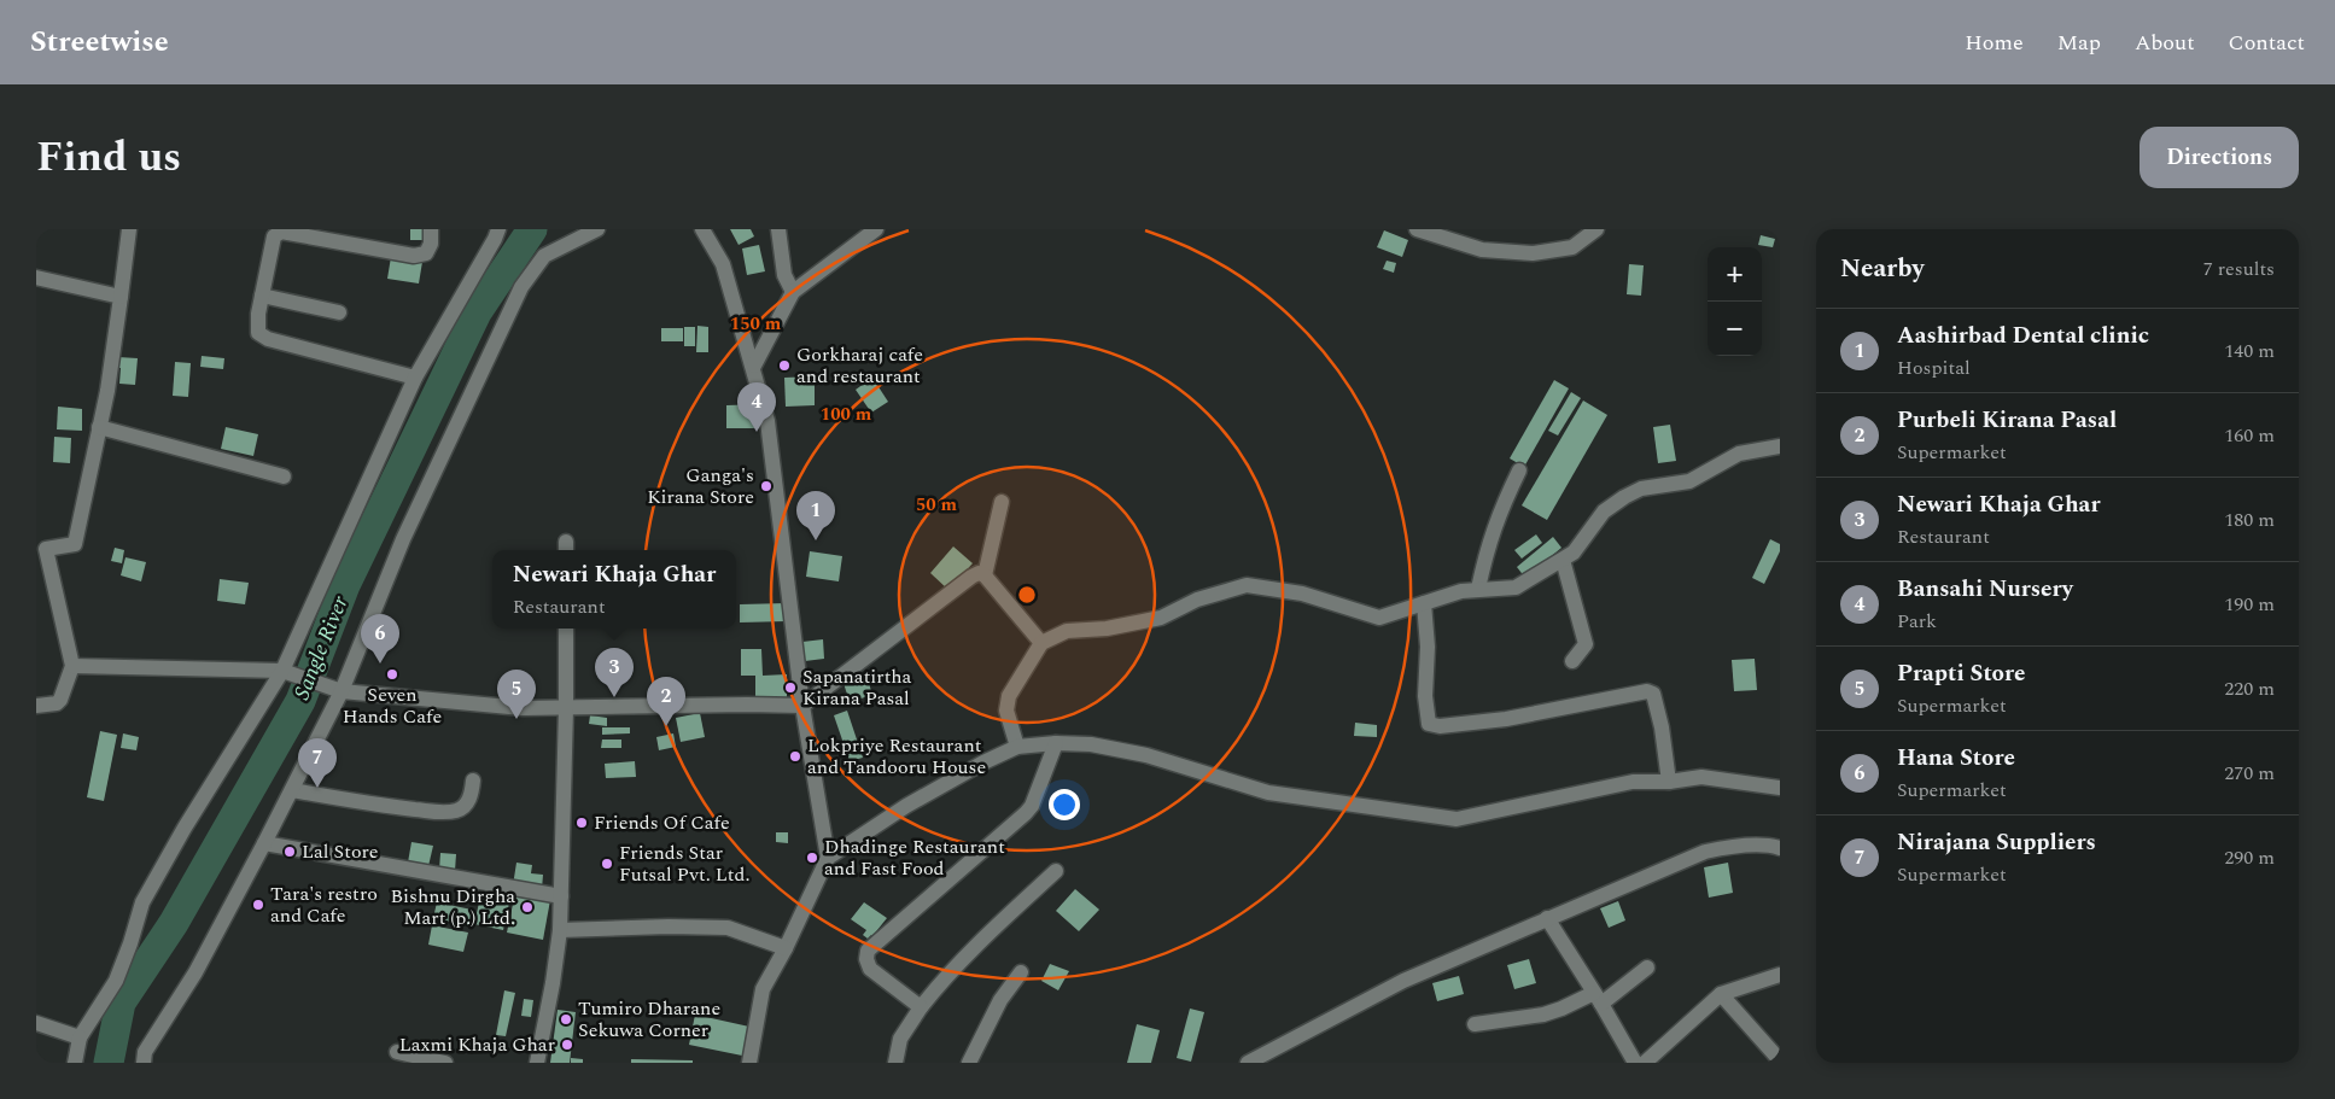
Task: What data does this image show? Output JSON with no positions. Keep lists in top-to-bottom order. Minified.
{"water":["Sangle River"],"places":["Gorkharaj cafe and restaurant","Ganga's Kirana Store","Seven Hands Cafe","Sapanatirtha Kirana Pasal","Lokpriye Restaurant and Tandooru House","Friends Of Cafe","Lal Store","Dhadinge Restaurant and Fast Food","Friends Star Futsal Pvt. Ltd.","Tara's restro and Cafe","Bishnu Dirgha Mart (p.) Ltd.","Tumiro Dharane Sekuwa Corner","Laxmi Khaja Ghar"],"page":{"header":"Streetwise","nav":["Home","Map","About","Contact"],"title":"Find us","buttons":"Directions","heading":["Nearby","7 results"],"map_buttons":["+","−"],"list":[{"mark":"1","name":"Aashirbad Dental clinic","note":"Hospital","value":"140 m"},{"mark":"2","name":"Purbeli Kirana Pasal","note":"Supermarket","value":"160 m"},{"mark":"3","name":"Newari Khaja Ghar","note":"Restaurant","value":"180 m"},{"mark":"4","name":"Bansahi Nursery","note":"Park","value":"190 m"},{"mark":"5","name":"Prapti Store","note":"Supermarket","value":"220 m"},{"mark":"6","name":"Hana Store","note":"Supermarket","value":"270 m"},{"mark":"7","name":"Nirajana Suppliers","note":"Supermarket","value":"290 m"}],"pins":["4","1","6","3","5","2","7"],"popup":["Newari Khaja Ghar","Restaurant"]},"rings":["150 m","100 m","50 m"]}
